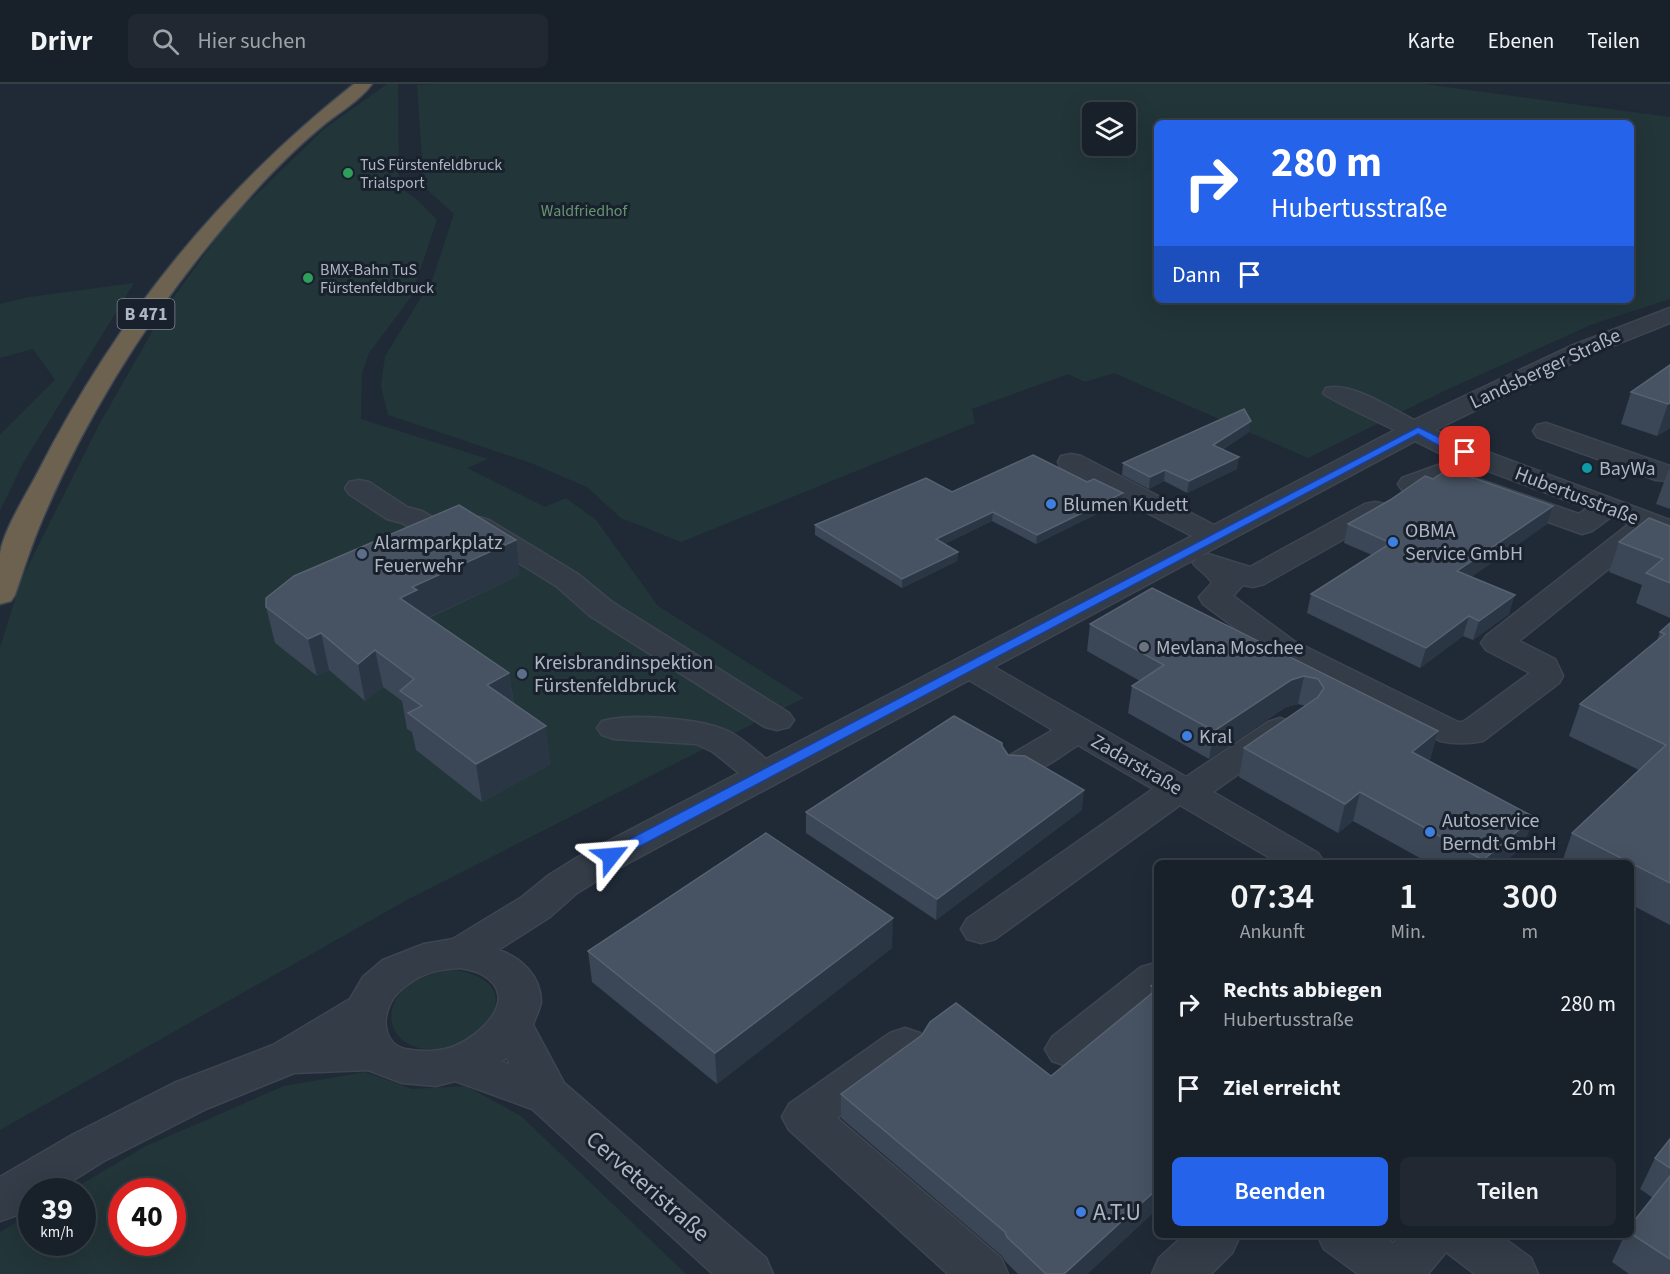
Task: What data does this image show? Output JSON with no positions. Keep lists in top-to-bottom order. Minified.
{"streets":{"highway":["B 471"],"street":["Landsberger Straße","Hubertusstraße","Zadarstraße","Cerveteristraße"]},"crossings":[["Landsberger Straße","Hubertusstraße"],["Landsberger Straße","Zadarstraße"],["Landsberger Straße","Cerveteristraße"]],"parks":["Waldfriedhof"],"places":["TuS Fürstenfeldbruck Trialsport","BMX-Bahn TuS Fürstenfeldbruck","BayWa","Blumen Kudett","OBMA Service GmbH","Alarmparkplatz Feuerwehr","Mevlana Moschee","Kreisbrandinspektion Fürstenfeldbruck","Kral","Autoservice Berndt GmbH","A.T.U"],"page":{"header":"Drivr","search":"Hier suchen","nav":["Karte","Ebenen","Teilen"],"turn":["280 m","Hubertusstraße"],"then":"Dann","eta":["07:34","Ankunft","1","Min.","300","m"],"list":[{"name":"Rechts abbiegen","note":"Hubertusstraße","value":"280 m"},{"name":"Ziel erreicht","value":"20 m"}],"buttons":["Beenden","Teilen"],"speed":"39 km/h","limit":"40"}}
